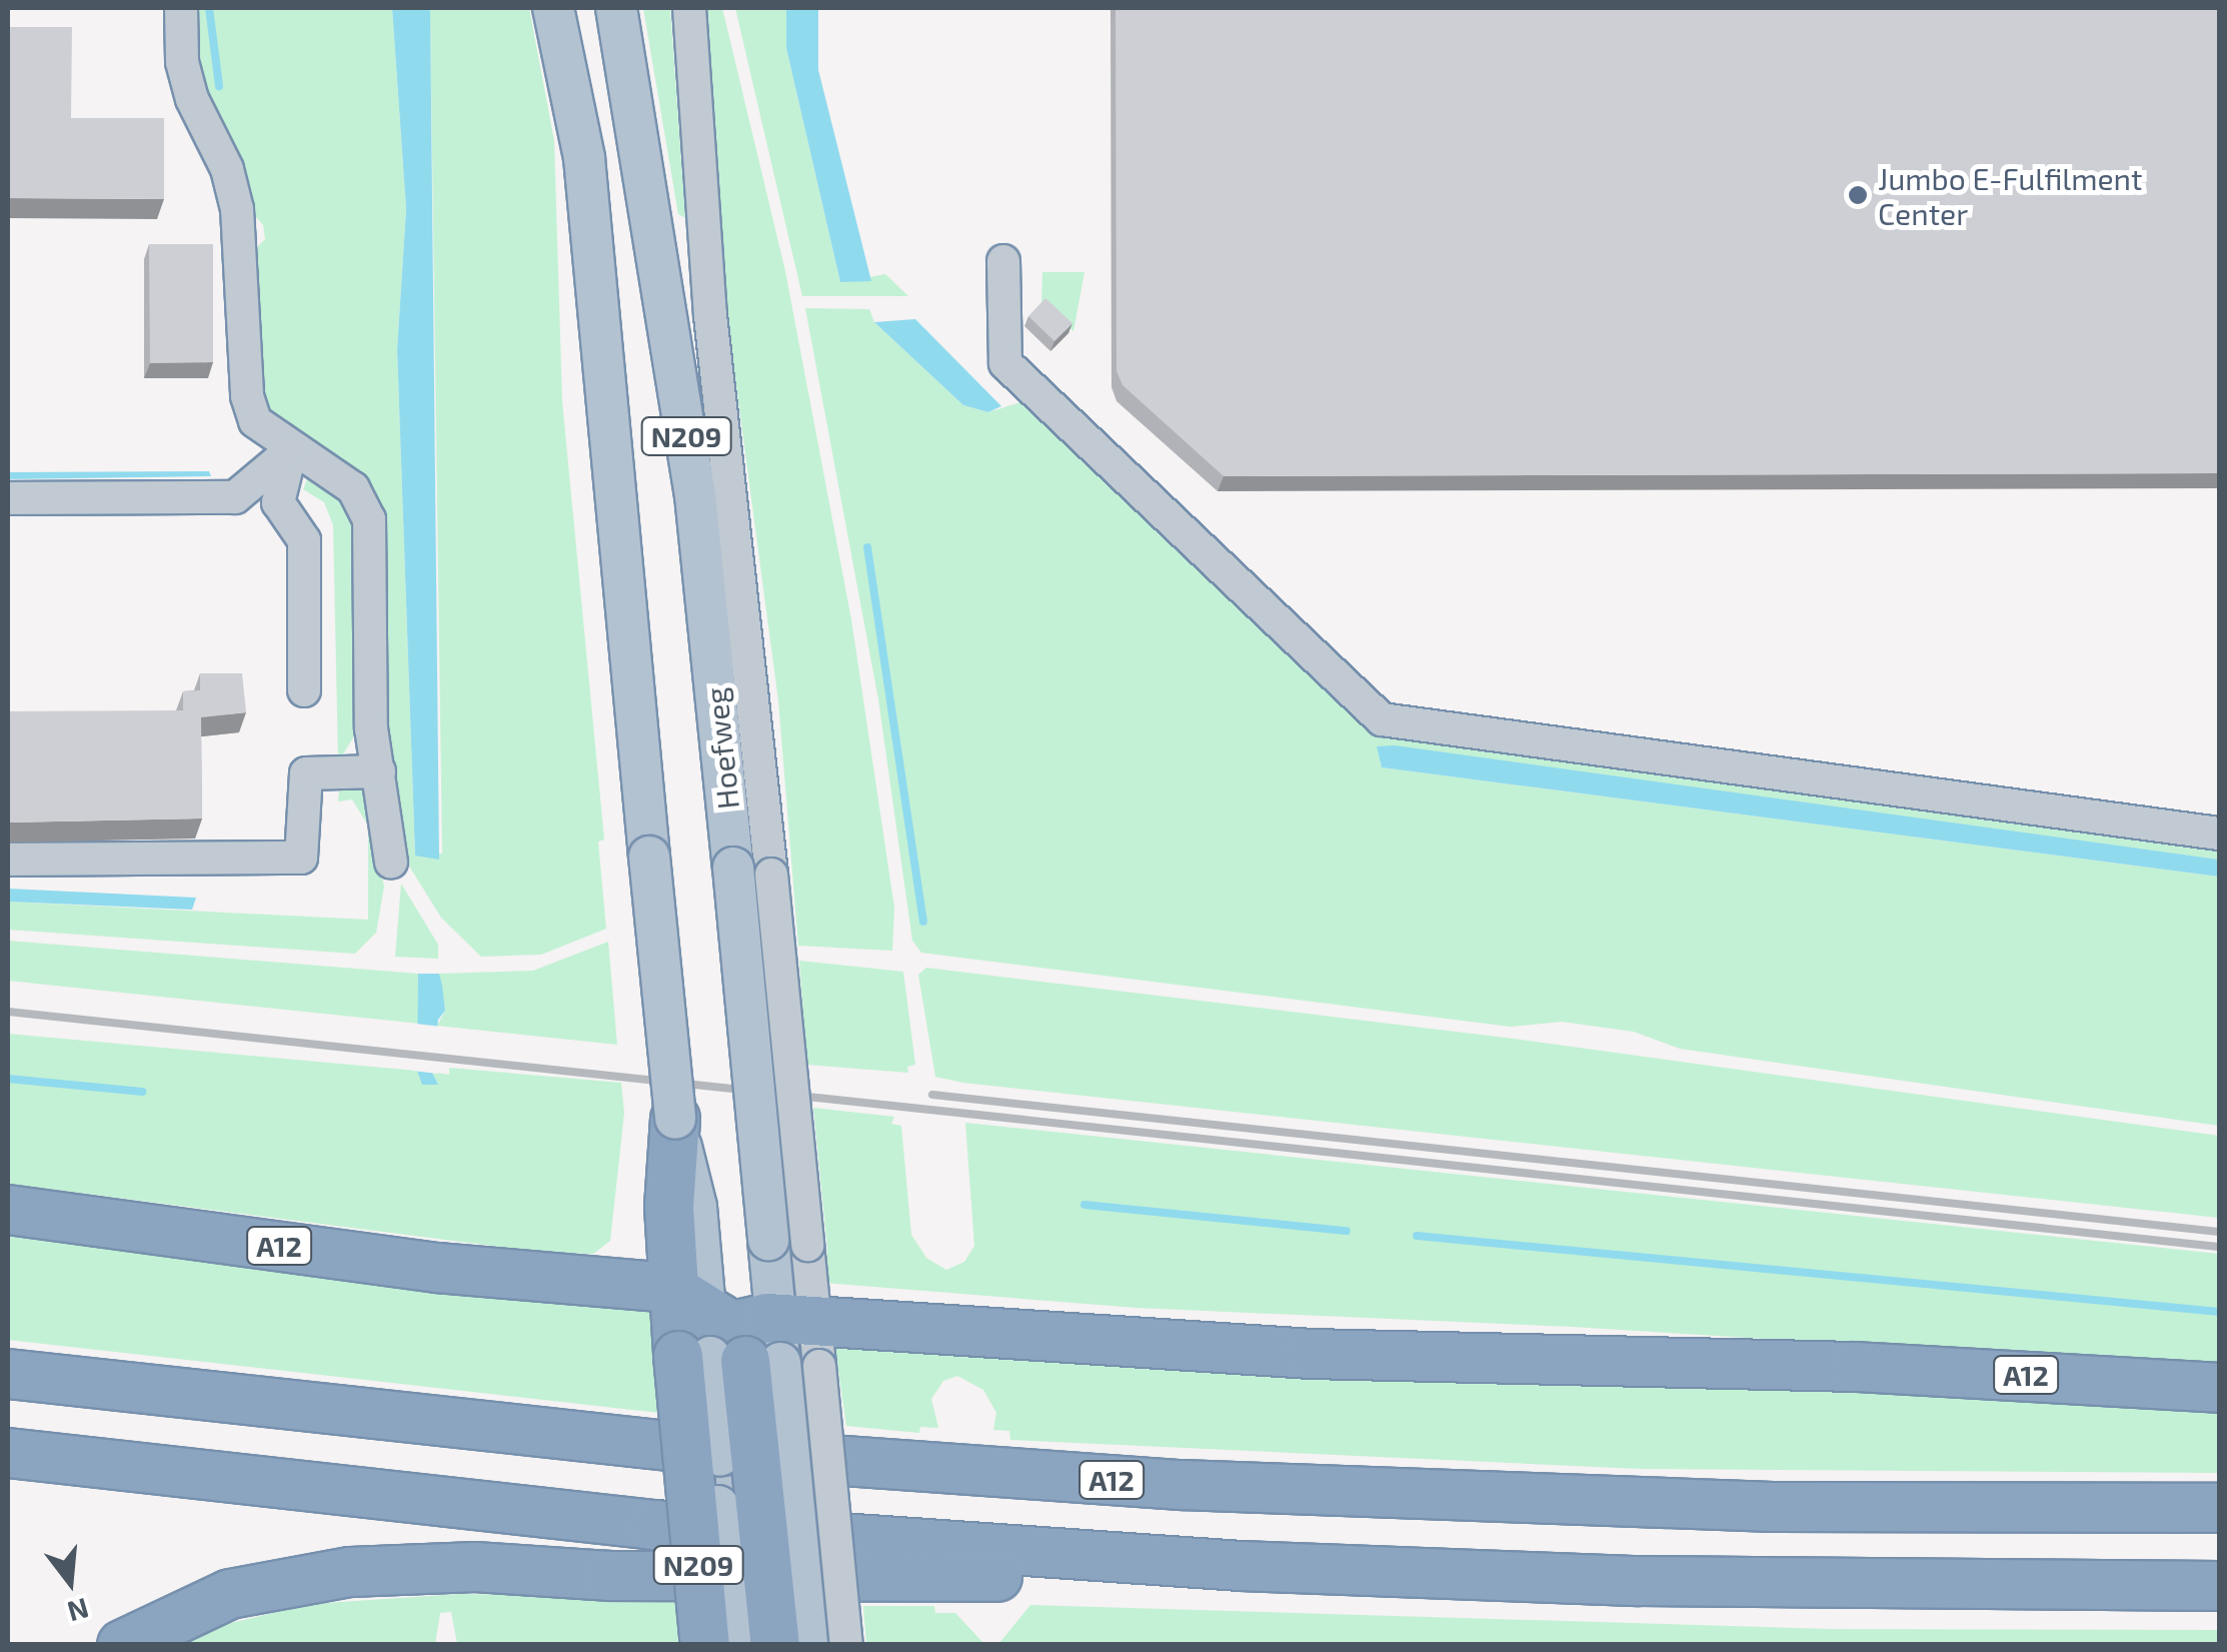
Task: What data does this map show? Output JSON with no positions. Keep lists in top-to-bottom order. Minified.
{"streets":{"highway":["N209","A12"],"main road":["Hoefweg"]},"crossings":[["N209","Hoefweg"],["N209","A12"],["Hoefweg","A12"]],"places":["Jumbo E-Fulfilment Center"],"north":"bottom"}
